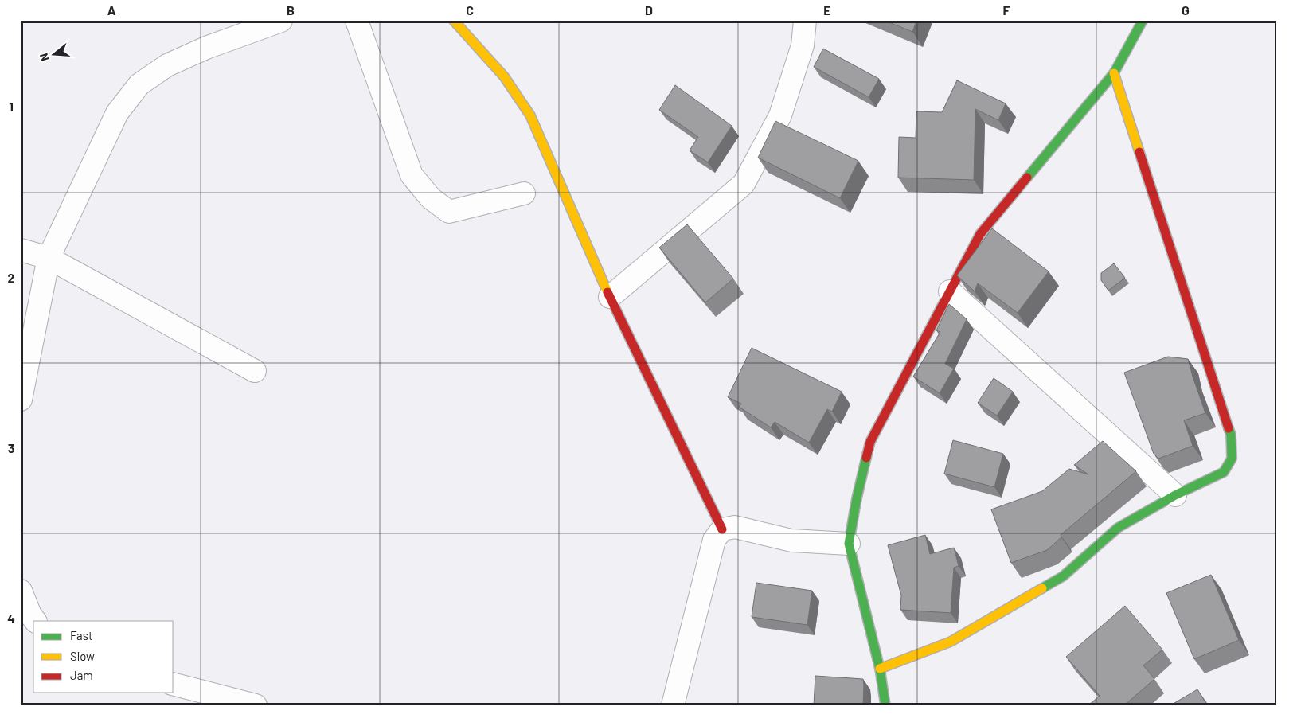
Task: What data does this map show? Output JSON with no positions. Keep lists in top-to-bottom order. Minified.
{"legend":["Fast","Slow","Jam"],"north":"left","grid":{"columns":["A","B","C","D","E","F","G"],"rows":["1","2","3","4"]}}
